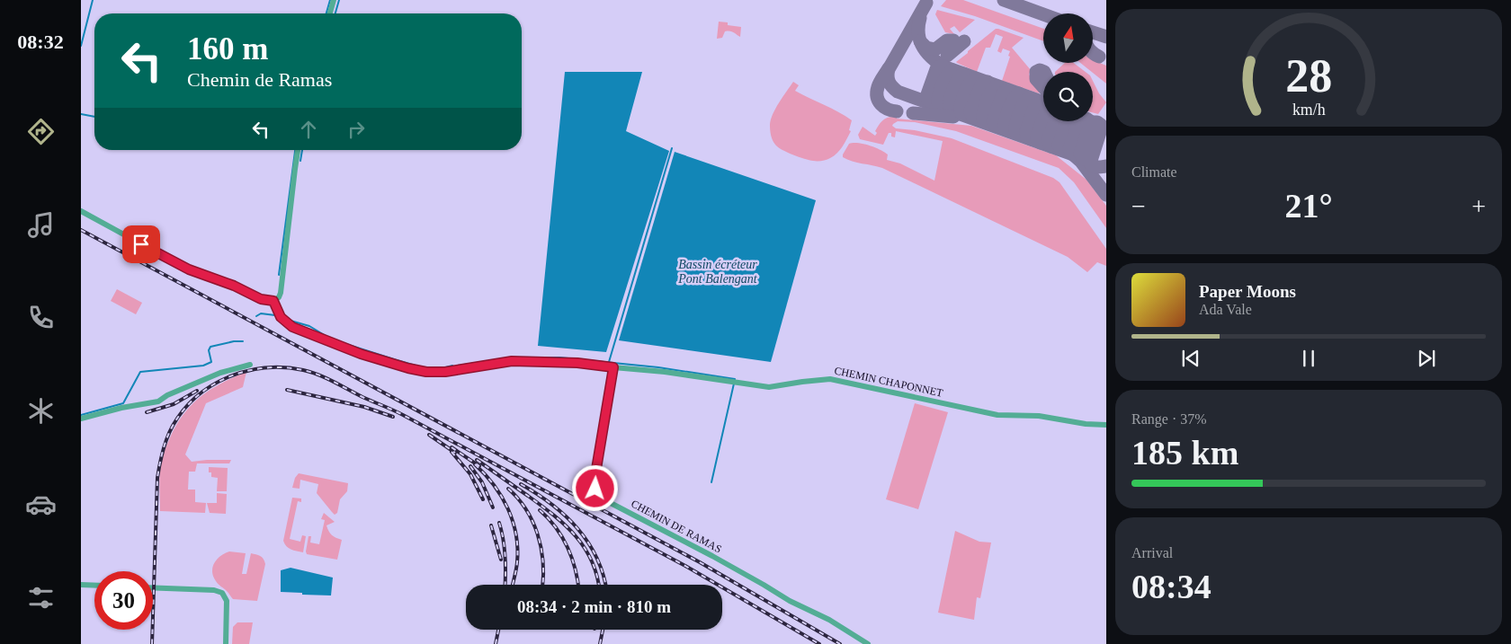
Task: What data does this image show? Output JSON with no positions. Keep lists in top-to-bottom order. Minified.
{"streets":{"street":["CHEMIN CHAPONNET","CHEMIN DE RAMAS"]},"crossings":[["CHEMIN CHAPONNET","CHEMIN DE RAMAS"]],"water":["Bassin écréteur Pont Balengant"],"north":"top","page":{"tabs":"08:32","turn":["160 m","Chemin de Ramas"],"tile":["Climate",["Range · 37%","185 km"],["Arrival","08:34"]],"heat":["−","21°","+"],"song":["Paper Moons","Ada Vale"],"limit":"30","trip":"08:34 · 2 min · 810 m","gauge":["28","km/h"]}}
